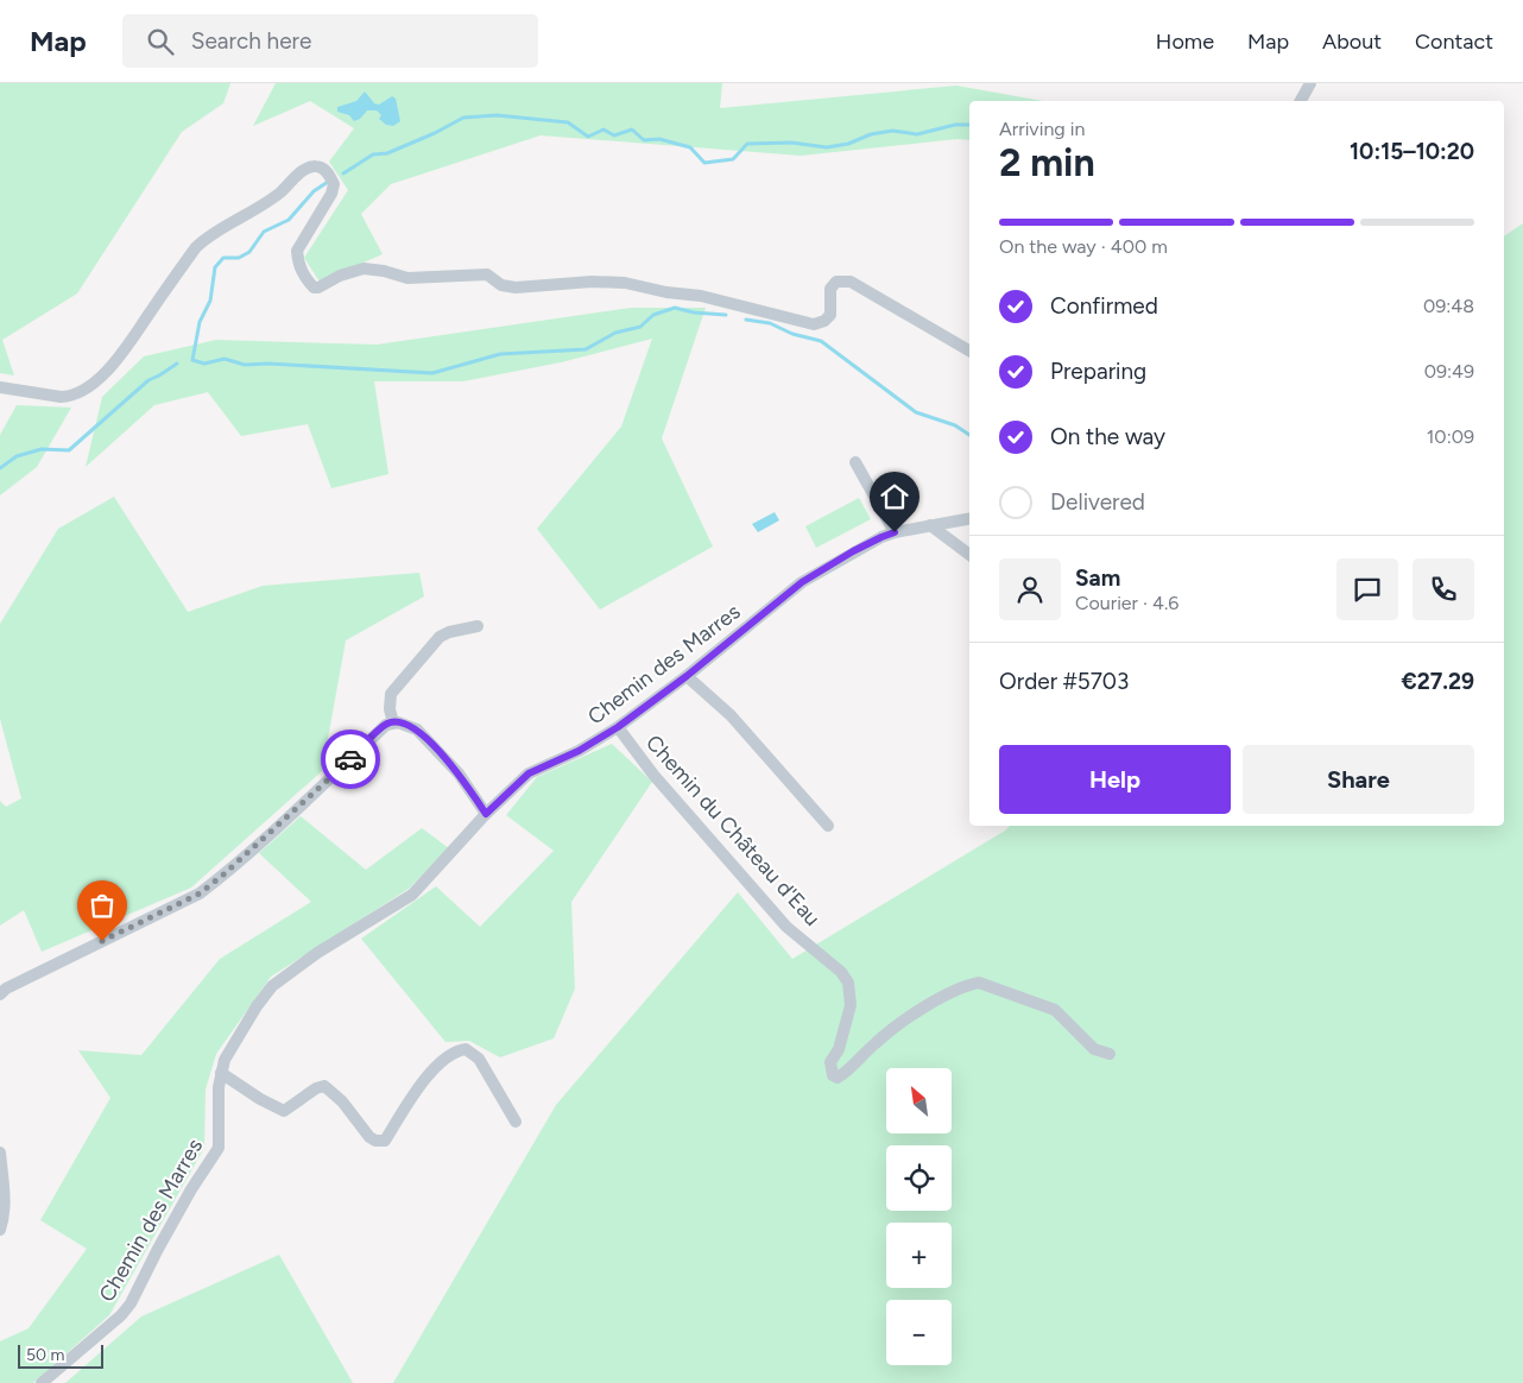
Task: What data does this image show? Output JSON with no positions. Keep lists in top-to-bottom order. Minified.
{"streets":{"street":["Chemin des Marres","Chemin du Château d'Eau"]},"crossings":[["Chemin des Marres","Chemin du Château d'Eau"]],"scale_bar":"50 m","north":"top left","page":{"header":"Map","search":"Search here","nav":["Home","Map","About","Contact"],"heading":["2 min","Arriving in","10:15–10:20"],"panel":["Sam","Courier · 4.6","Order #5703","€27.29"],"bar":"On the way · 400 m","list":[["Confirmed","09:48"],["Preparing","09:49"],["On the way","10:09"],"Delivered"],"buttons":["Help","Share"],"map_buttons":["+","−"],"scale":"50 m"}}
